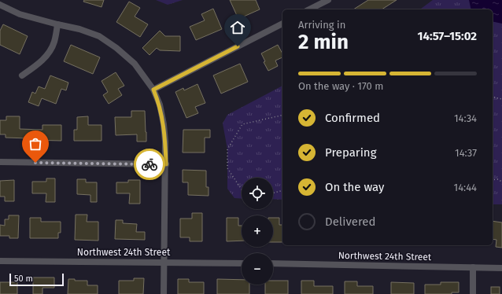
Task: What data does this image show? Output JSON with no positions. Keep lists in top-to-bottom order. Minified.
{"streets":{"street":["Northwest 24th Street"]},"scale_bar":"50 m","page":{"heading":["2 min","Arriving in","14:57–15:02"],"bar":"On the way · 170 m","list":[["Confirmed","14:34"],["Preparing","14:37"],["On the way","14:44"],"Delivered"],"map_buttons":["+","−"],"scale":"50 m"}}
